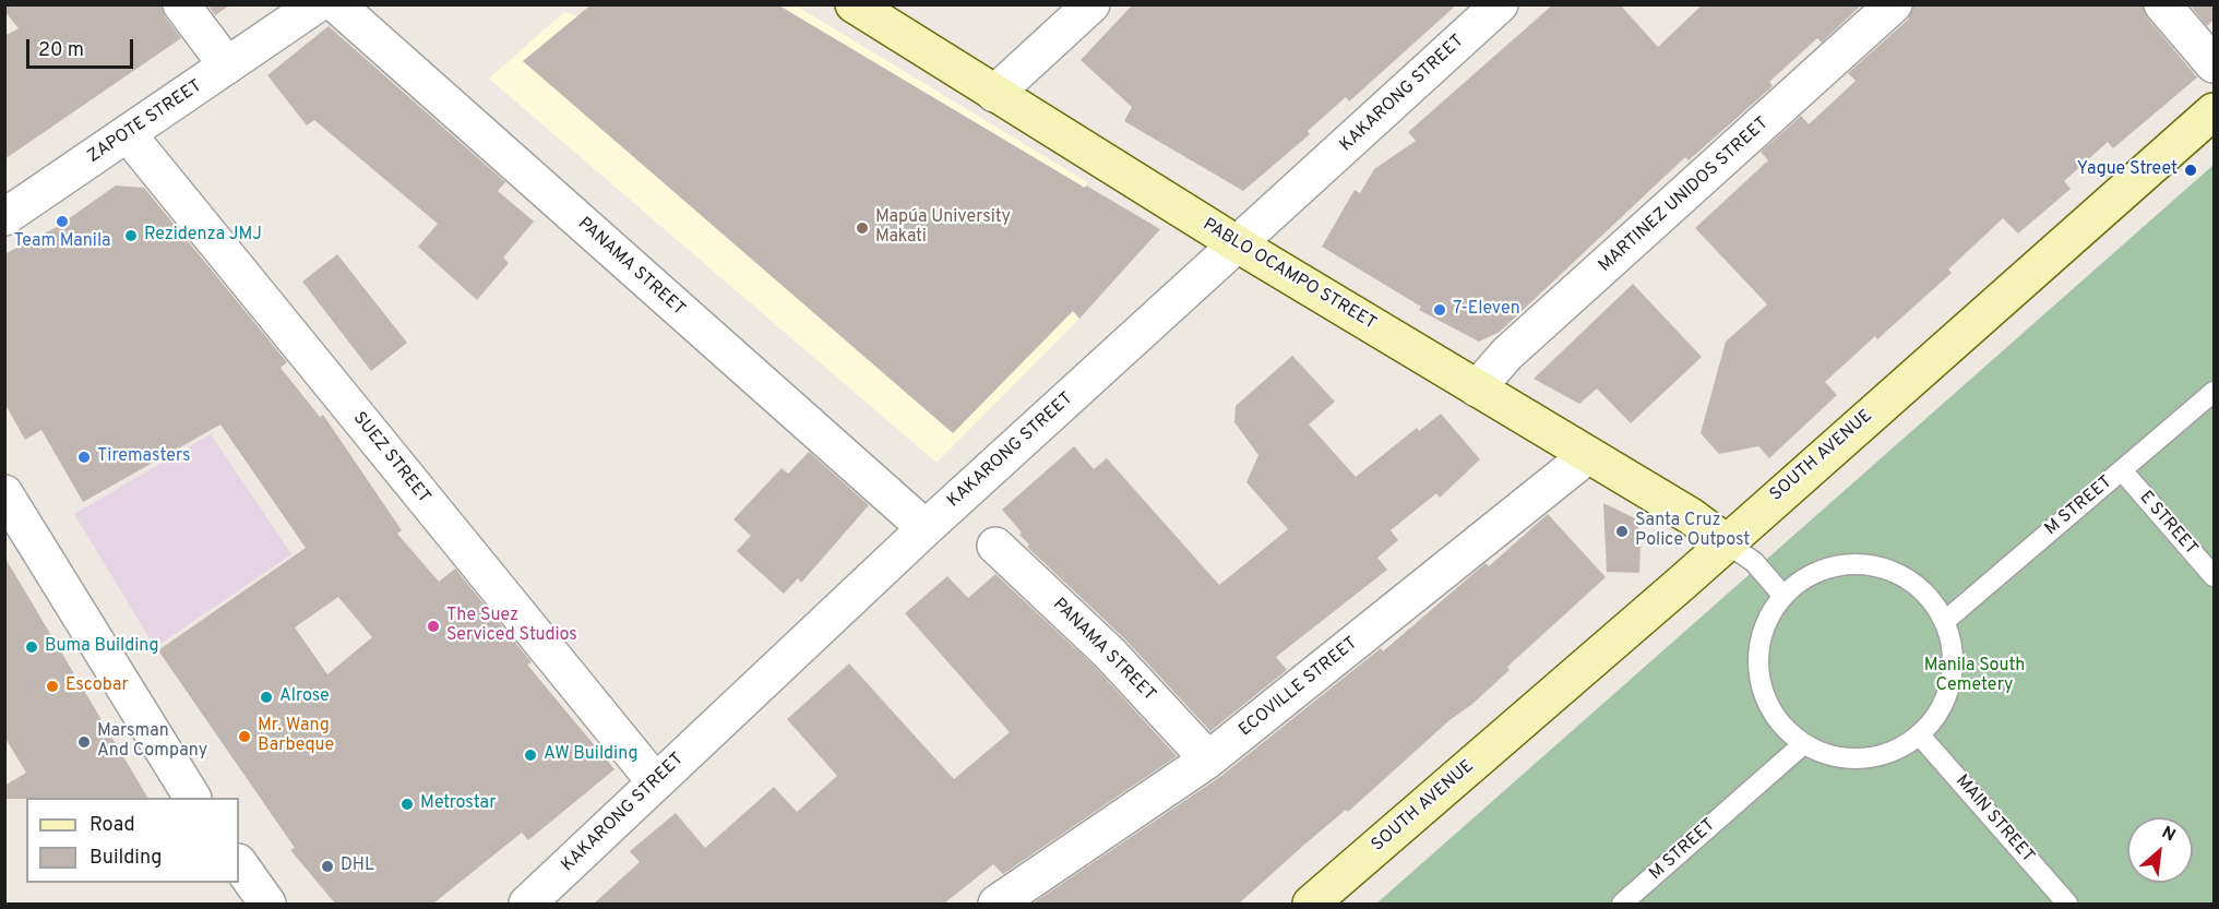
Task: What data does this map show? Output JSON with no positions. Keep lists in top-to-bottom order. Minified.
{"streets":{"main road":["PABLO OCAMPO STREET","SOUTH AVENUE"],"street":["KAKARONG STREET","ZAPOTE STREET","MARTINEZ UNIDOS STREET","PANAMA STREET","SUEZ STREET","ECOVILLE STREET"],"lane":["M STREET","E STREET","MAIN STREET"]},"crossings":[["KAKARONG STREET","PANAMA STREET"],["KAKARONG STREET","PABLO OCAMPO STREET"],["KAKARONG STREET","SUEZ STREET"],["ZAPOTE STREET","SUEZ STREET"],["MARTINEZ UNIDOS STREET","PABLO OCAMPO STREET"],["PANAMA STREET","ECOVILLE STREET"],["PABLO OCAMPO STREET","SOUTH AVENUE"],["PABLO OCAMPO STREET","ECOVILLE STREET"],["M STREET","E STREET"],["M STREET","MAIN STREET"]],"parks":["Manila South Cemetery"],"places":["Yague Street","Team Manila","Mapúa University Makati","Rezidenza JMJ","7-Eleven","Tiremasters","Santa Cruz Police Outpost","The Suez Serviced Studios","Buma Building","Escobar","Alrose","Mr. Wang Barbeque","Marsman And Company","AW Building","Metrostar","DHL"],"legend":["Road","Building"],"scale_bar":"20 m","north":"top right"}
